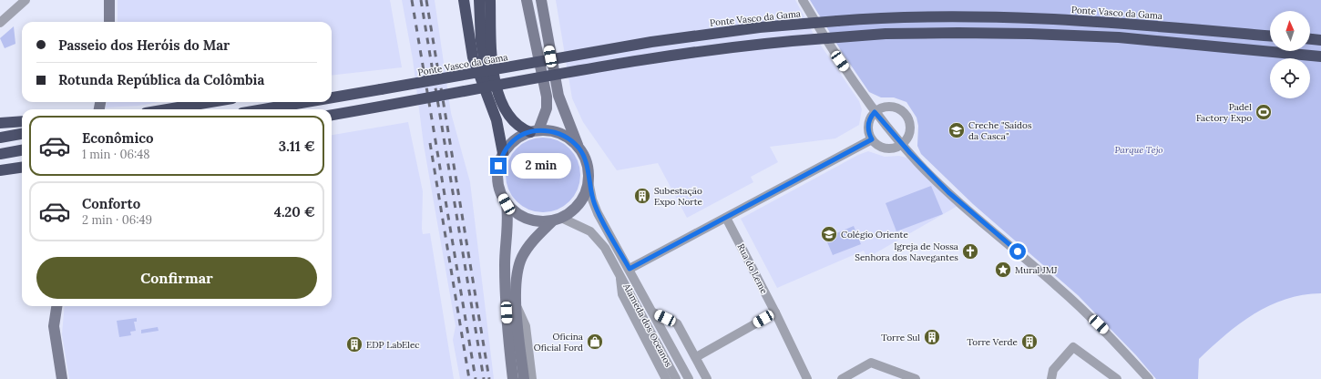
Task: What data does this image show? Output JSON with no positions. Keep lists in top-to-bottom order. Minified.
{"streets":{"highway":["Ponte Vasco da Gama"],"street":["Rua do Leme","Alameda dos Oceanos"]},"parks":["Parque Tejo"],"places":{"sports":["Padel Factory Expo"],"school or university":["Creche \"Saídos da Casca\"","Colégio Oriente"],"building":["Subestação Expo Norte","Torre Sul","Torre Verde","EDP LabElec"],"church":["Igreja de Nossa Senhora dos Navegantes"],"place":["Mural JMJ"],"shop":["Oficina Oficial Ford"]},"north":"top","page":{"banner":["Passeio dos Heróis do Mar","Rotunda República da Colômbia"],"list":[{"name":"Econômico","note":"1 min · 06:48","value":"3.11 €"},{"name":"Conforto","note":"2 min · 06:49","value":"4.20 €"}],"bubble":"2 min","buttons":"Confirmar"}}
